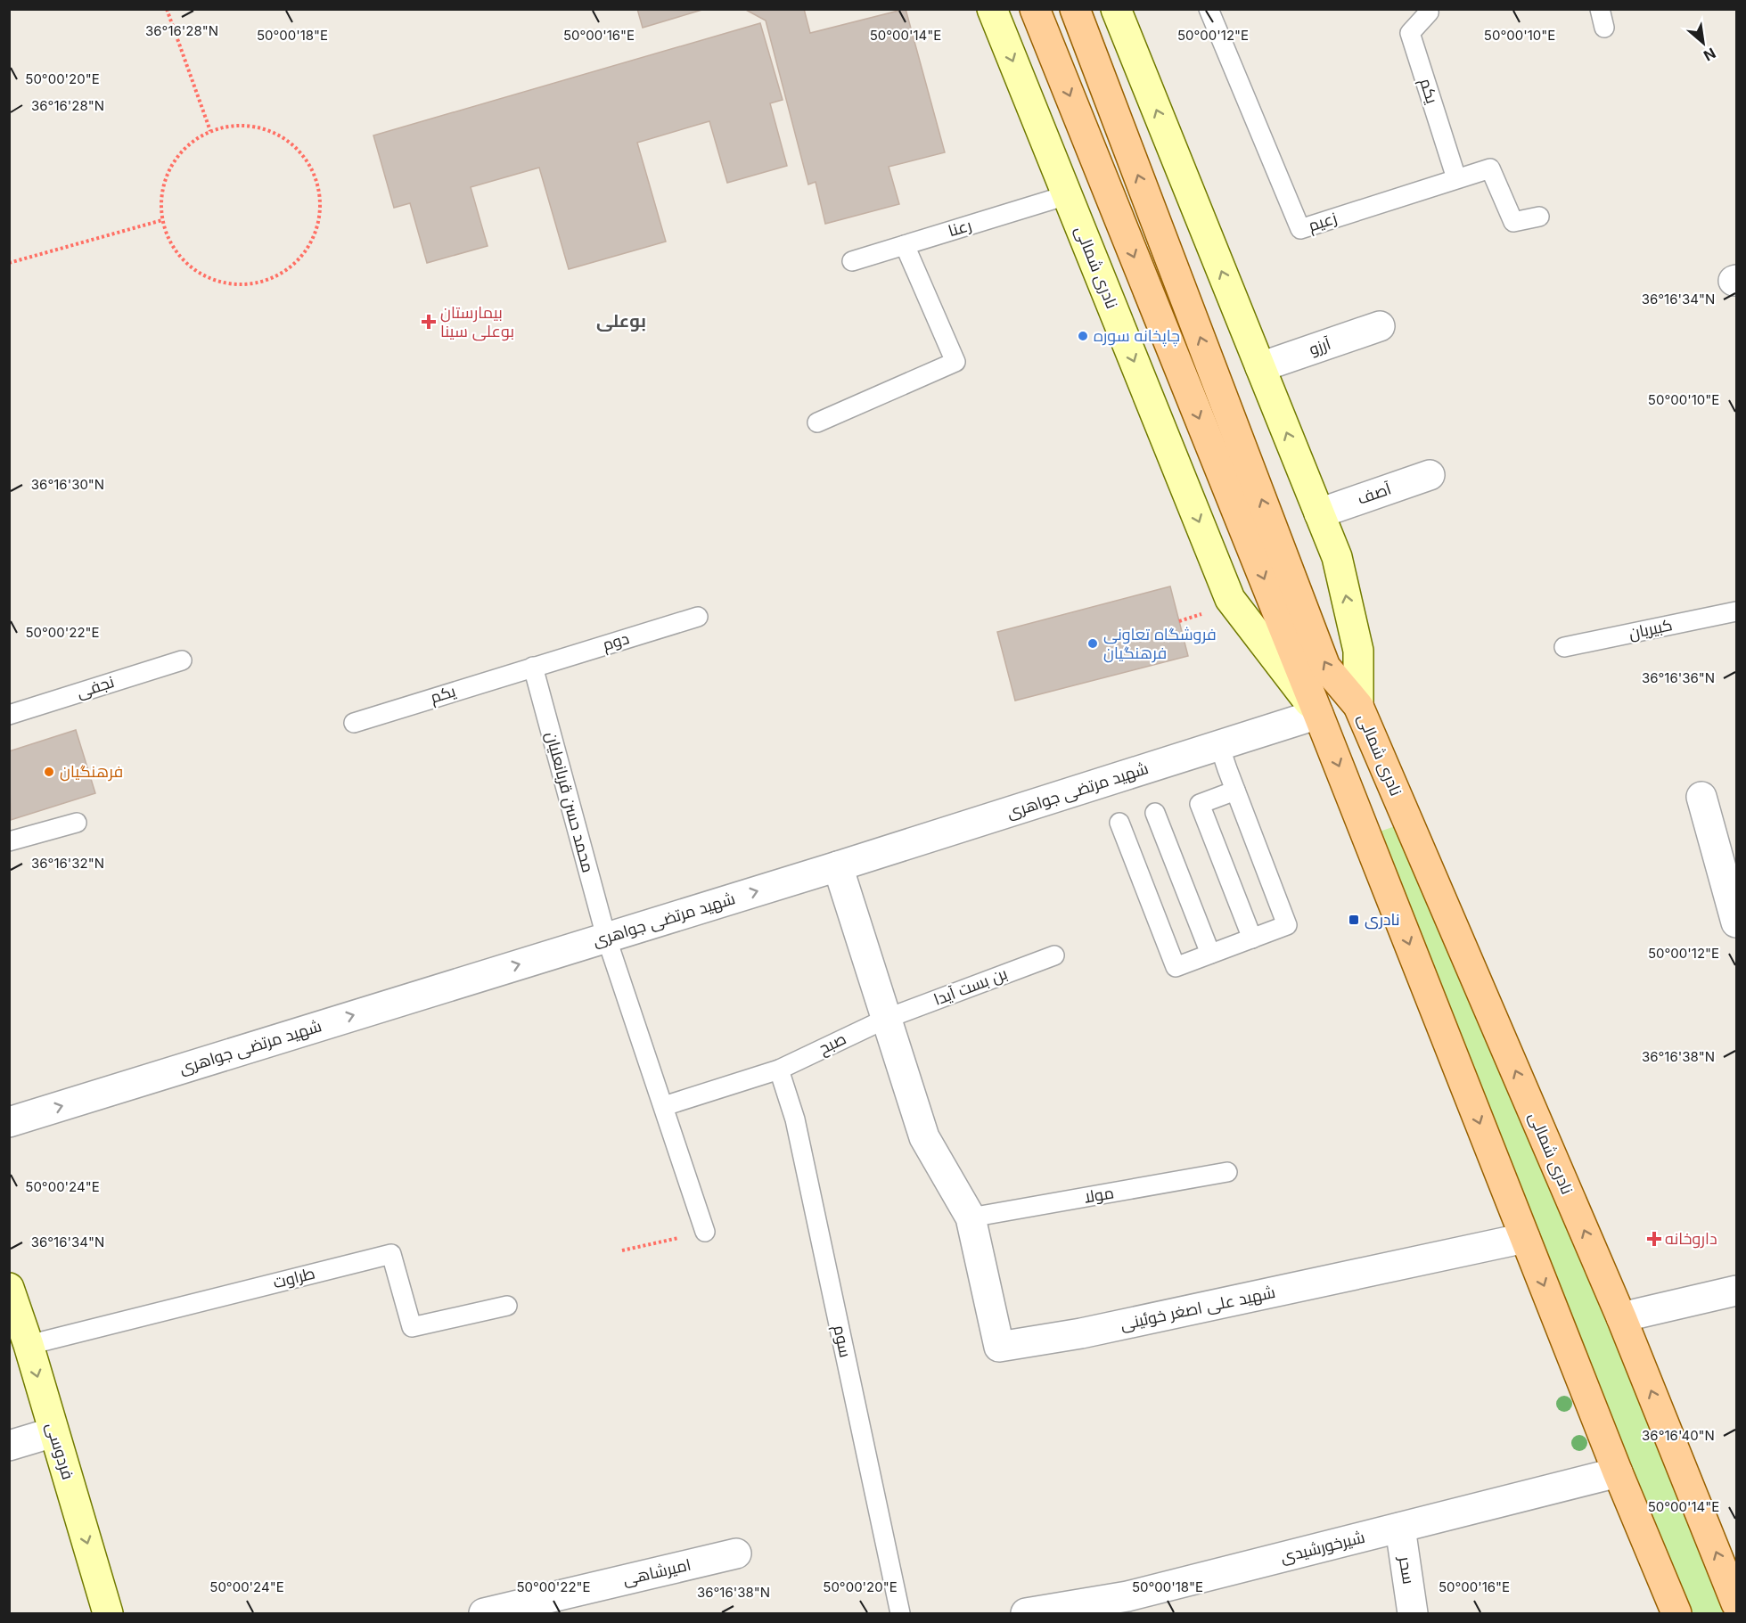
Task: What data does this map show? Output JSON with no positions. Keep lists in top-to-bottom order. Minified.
{"streets":{"main road":["نادری شمالی","فردوسی"],"street":["آرزو","آصف","شهید مرتضی جواهری","شهید علی اصغر خوئینی","شیرخورشیدی","سحر","امیرشاهی"],"lane":["یکم","زعیم","رعنا","کبیریان","دوم","نجفی","محمد حسن قربانعلیان","بن بست آیدا","صبح","مولا","طراوت","سوم"]},"crossings":[["یکم","زعیم"],["یکم","دوم"],["یکم","محمد حسن قربانعلیان"],["رعنا","نادری شمالی"],["نادری شمالی","آرزو"],["نادری شمالی","آصف"],["نادری شمالی","شهید مرتضی جواهری"],["نادری شمالی","شهید علی اصغر خوئینی"],["نادری شمالی","شیرخورشیدی"],["دوم","محمد حسن قربانعلیان"],["شهید مرتضی جواهری","محمد حسن قربانعلیان"],["محمد حسن قربانعلیان","صبح"],["بن بست آیدا","صبح"],["صبح","سوم"],["مولا","شهید علی اصغر خوئینی"],["طراوت","فردوسی"],["شیرخورشیدی","سحر"]],"one_way":["شهید مرتضی جواهری","فردوسی"],"districts":["بوعلی"],"places":{"health":["بیمارستان بوعلی سینا","داروخانه"],"other":["چاپخانه سوره","فروشگاه تعاونی فرهنگیان","فرهنگیان"],"transit":["نادری"]},"north":"bottom right","coordinates":["36°16'28\"N","50°00'18\"E","50°00'16\"E","50°00'14\"E","50°00'12\"E","50°00'10\"E","50°00'20\"E","36°16'34\"N","36°16'30\"N","50°00'22\"E","36°16'36\"N","36°16'32\"N","36°16'38\"N","50°00'24\"E","36°16'40\"N"]}
